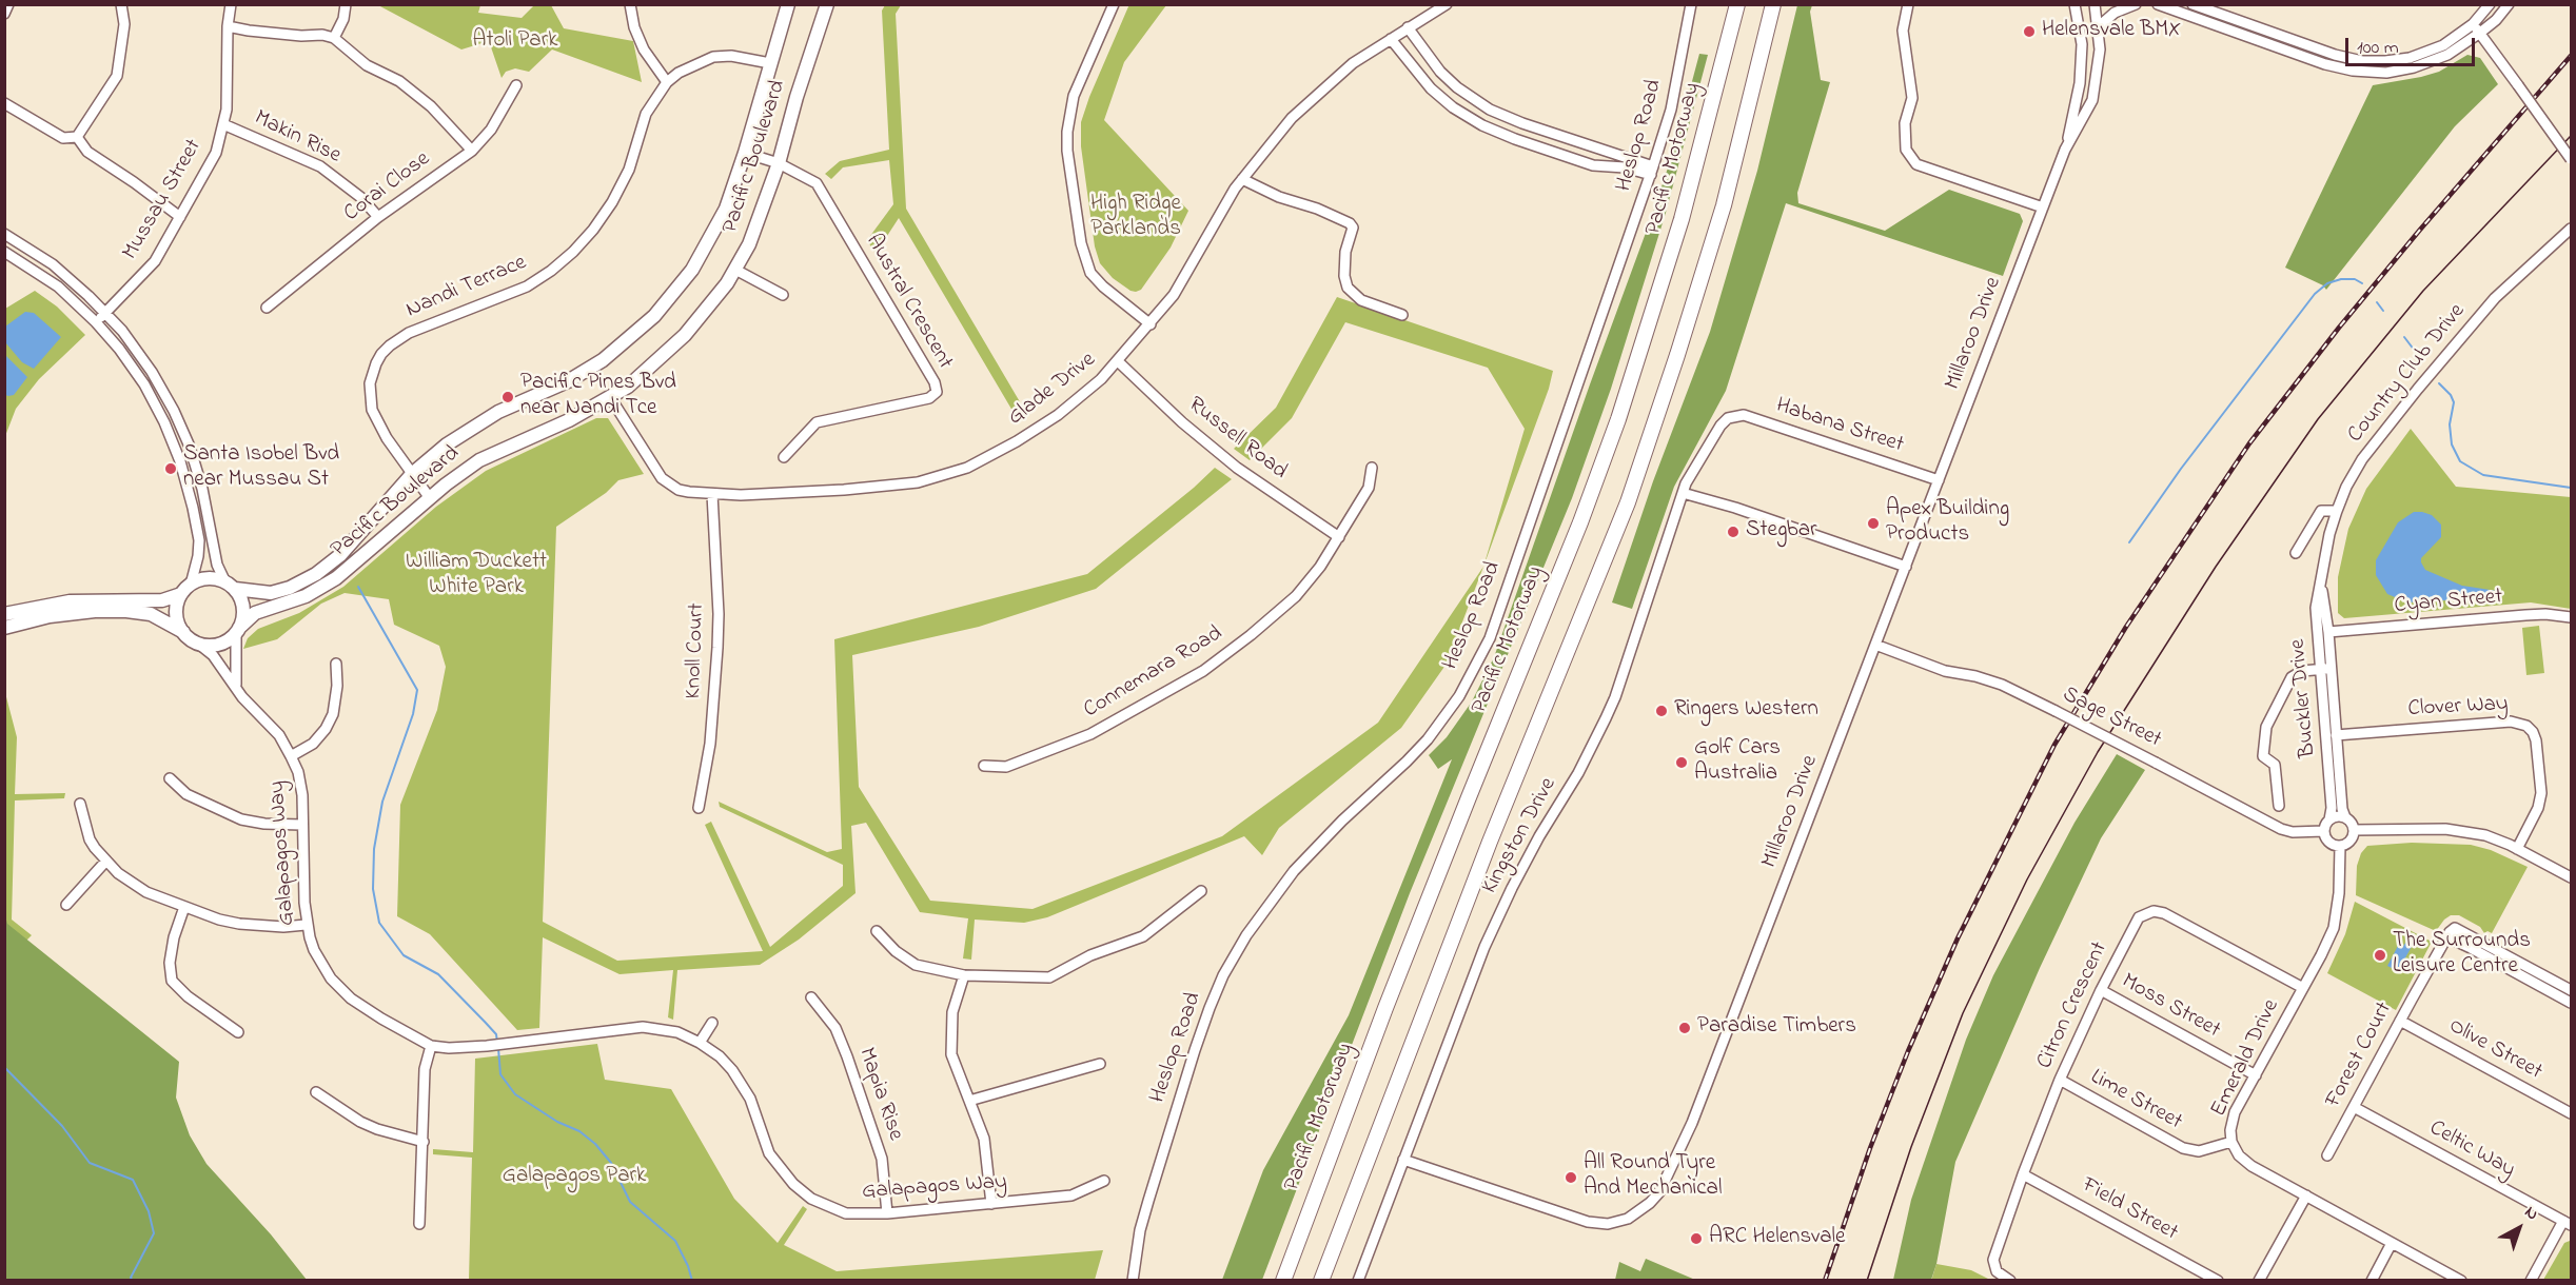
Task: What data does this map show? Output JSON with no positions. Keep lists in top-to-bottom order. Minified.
{"streets":{"highway":["Pacific Motorway"],"main road":["Pacific Boulevard"],"street":["Heslop Road","Makin Rise","Corai Close","Mussau Street","Nandi Terrace","Austral Crescent","Millaroo Drive","Country Club Drive","Glade Drive","Habana Street","Russell Road","Cyan Street","Knoll Court","Connemara Road","Buckler Drive","Clover Way","Sage Street","Kingston Drive","Galapagos Way","Citron Crescent","Moss Street","Olive Street","Forest Court","Emerald Drive","Mapia Rise","Lime Street","Celtic Way","Field Street"]},"crossings":[["Makin Rise","Corai Close"],["Makin Rise","Mussau Street"],["Pacific Boulevard","Nandi Terrace"],["Pacific Boulevard","Austral Crescent"],["Pacific Boulevard","Glade Drive"],["Pacific Boulevard","Galapagos Way"],["Millaroo Drive","Habana Street"],["Millaroo Drive","Sage Street"],["Millaroo Drive","Kingston Drive"],["Country Club Drive","Buckler Drive"],["Glade Drive","Russell Road"],["Glade Drive","Knoll Court"],["Habana Street","Kingston Drive"],["Russell Road","Connemara Road"],["Cyan Street","Buckler Drive"],["Buckler Drive","Clover Way"],["Buckler Drive","Sage Street"],["Buckler Drive","Emerald Drive"],["Sage Street","Emerald Drive"],["Galapagos Way","Mapia Rise"],["Citron Crescent","Moss Street"],["Citron Crescent","Emerald Drive"],["Citron Crescent","Lime Street"],["Citron Crescent","Field Street"],["Moss Street","Emerald Drive"],["Olive Street","Forest Court"],["Forest Court","Celtic Way"],["Emerald Drive","Lime Street"]],"parks":["Atoli Park","High Ridge Parklands","William Duckett White Park","Galapagos Park"],"places":["Helensvale BMX","Pacific Pines Bvd near Nandi Tce","Santa Isobel Bvd near Mussau St","Apex Building Products","Stegbar","Ringers Western","Golf Cars Australia","The Surrounds Leisure Centre","Paradise Timbers","All Round Tyre And Mechanical","ARC Helensvale"],"scale_bar":"100 m","north":"top right"}
